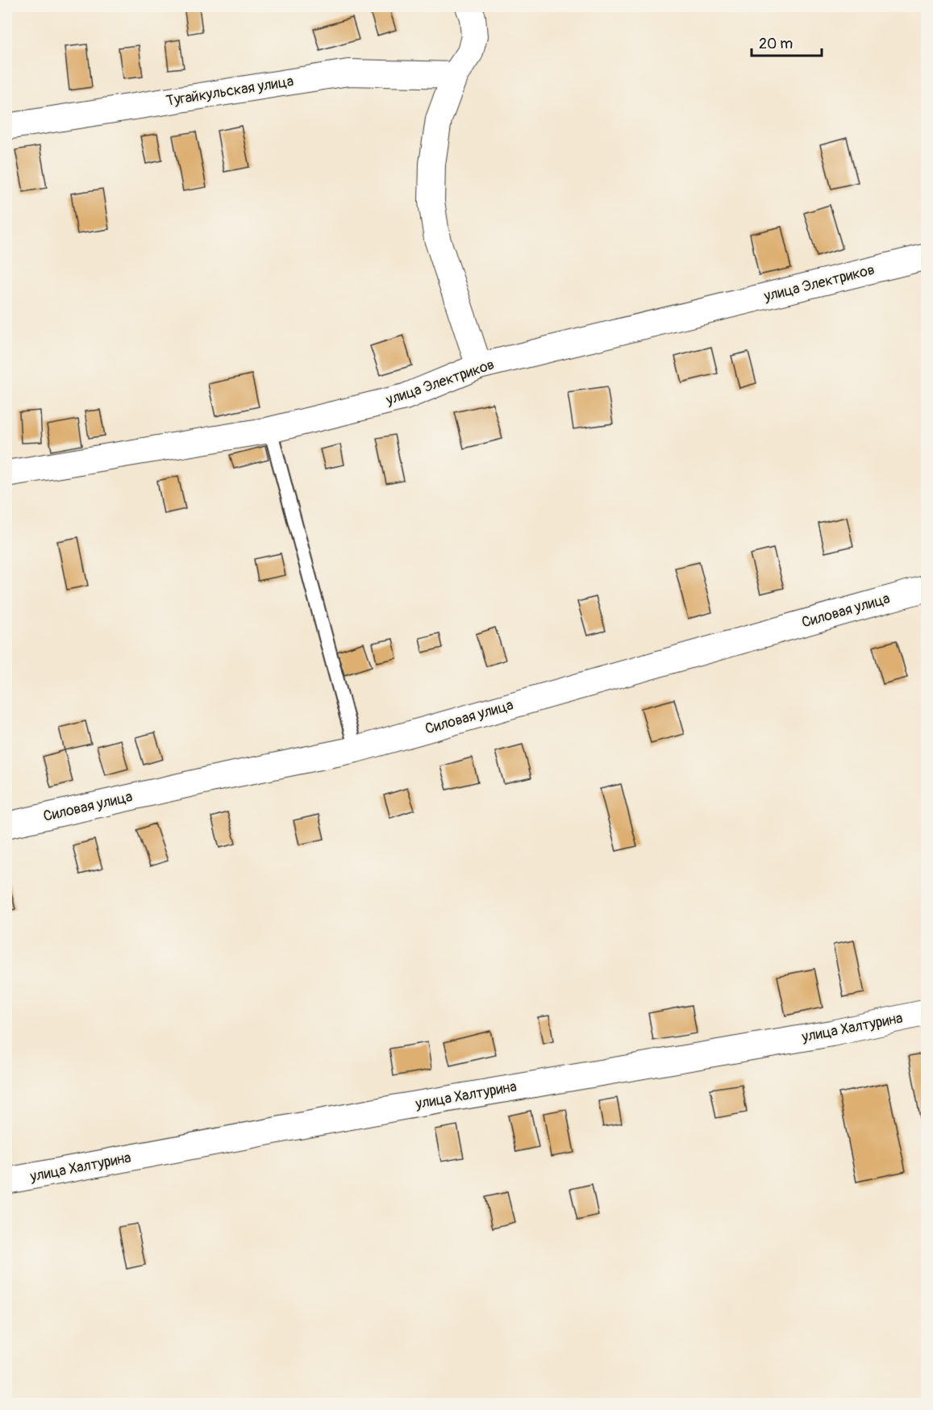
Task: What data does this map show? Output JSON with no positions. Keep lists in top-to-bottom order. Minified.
{"streets":{"street":["Тугайкульская улица","улица Электриков","Силовая улица","улица Халтурина"]},"scale_bar":"20 m"}
